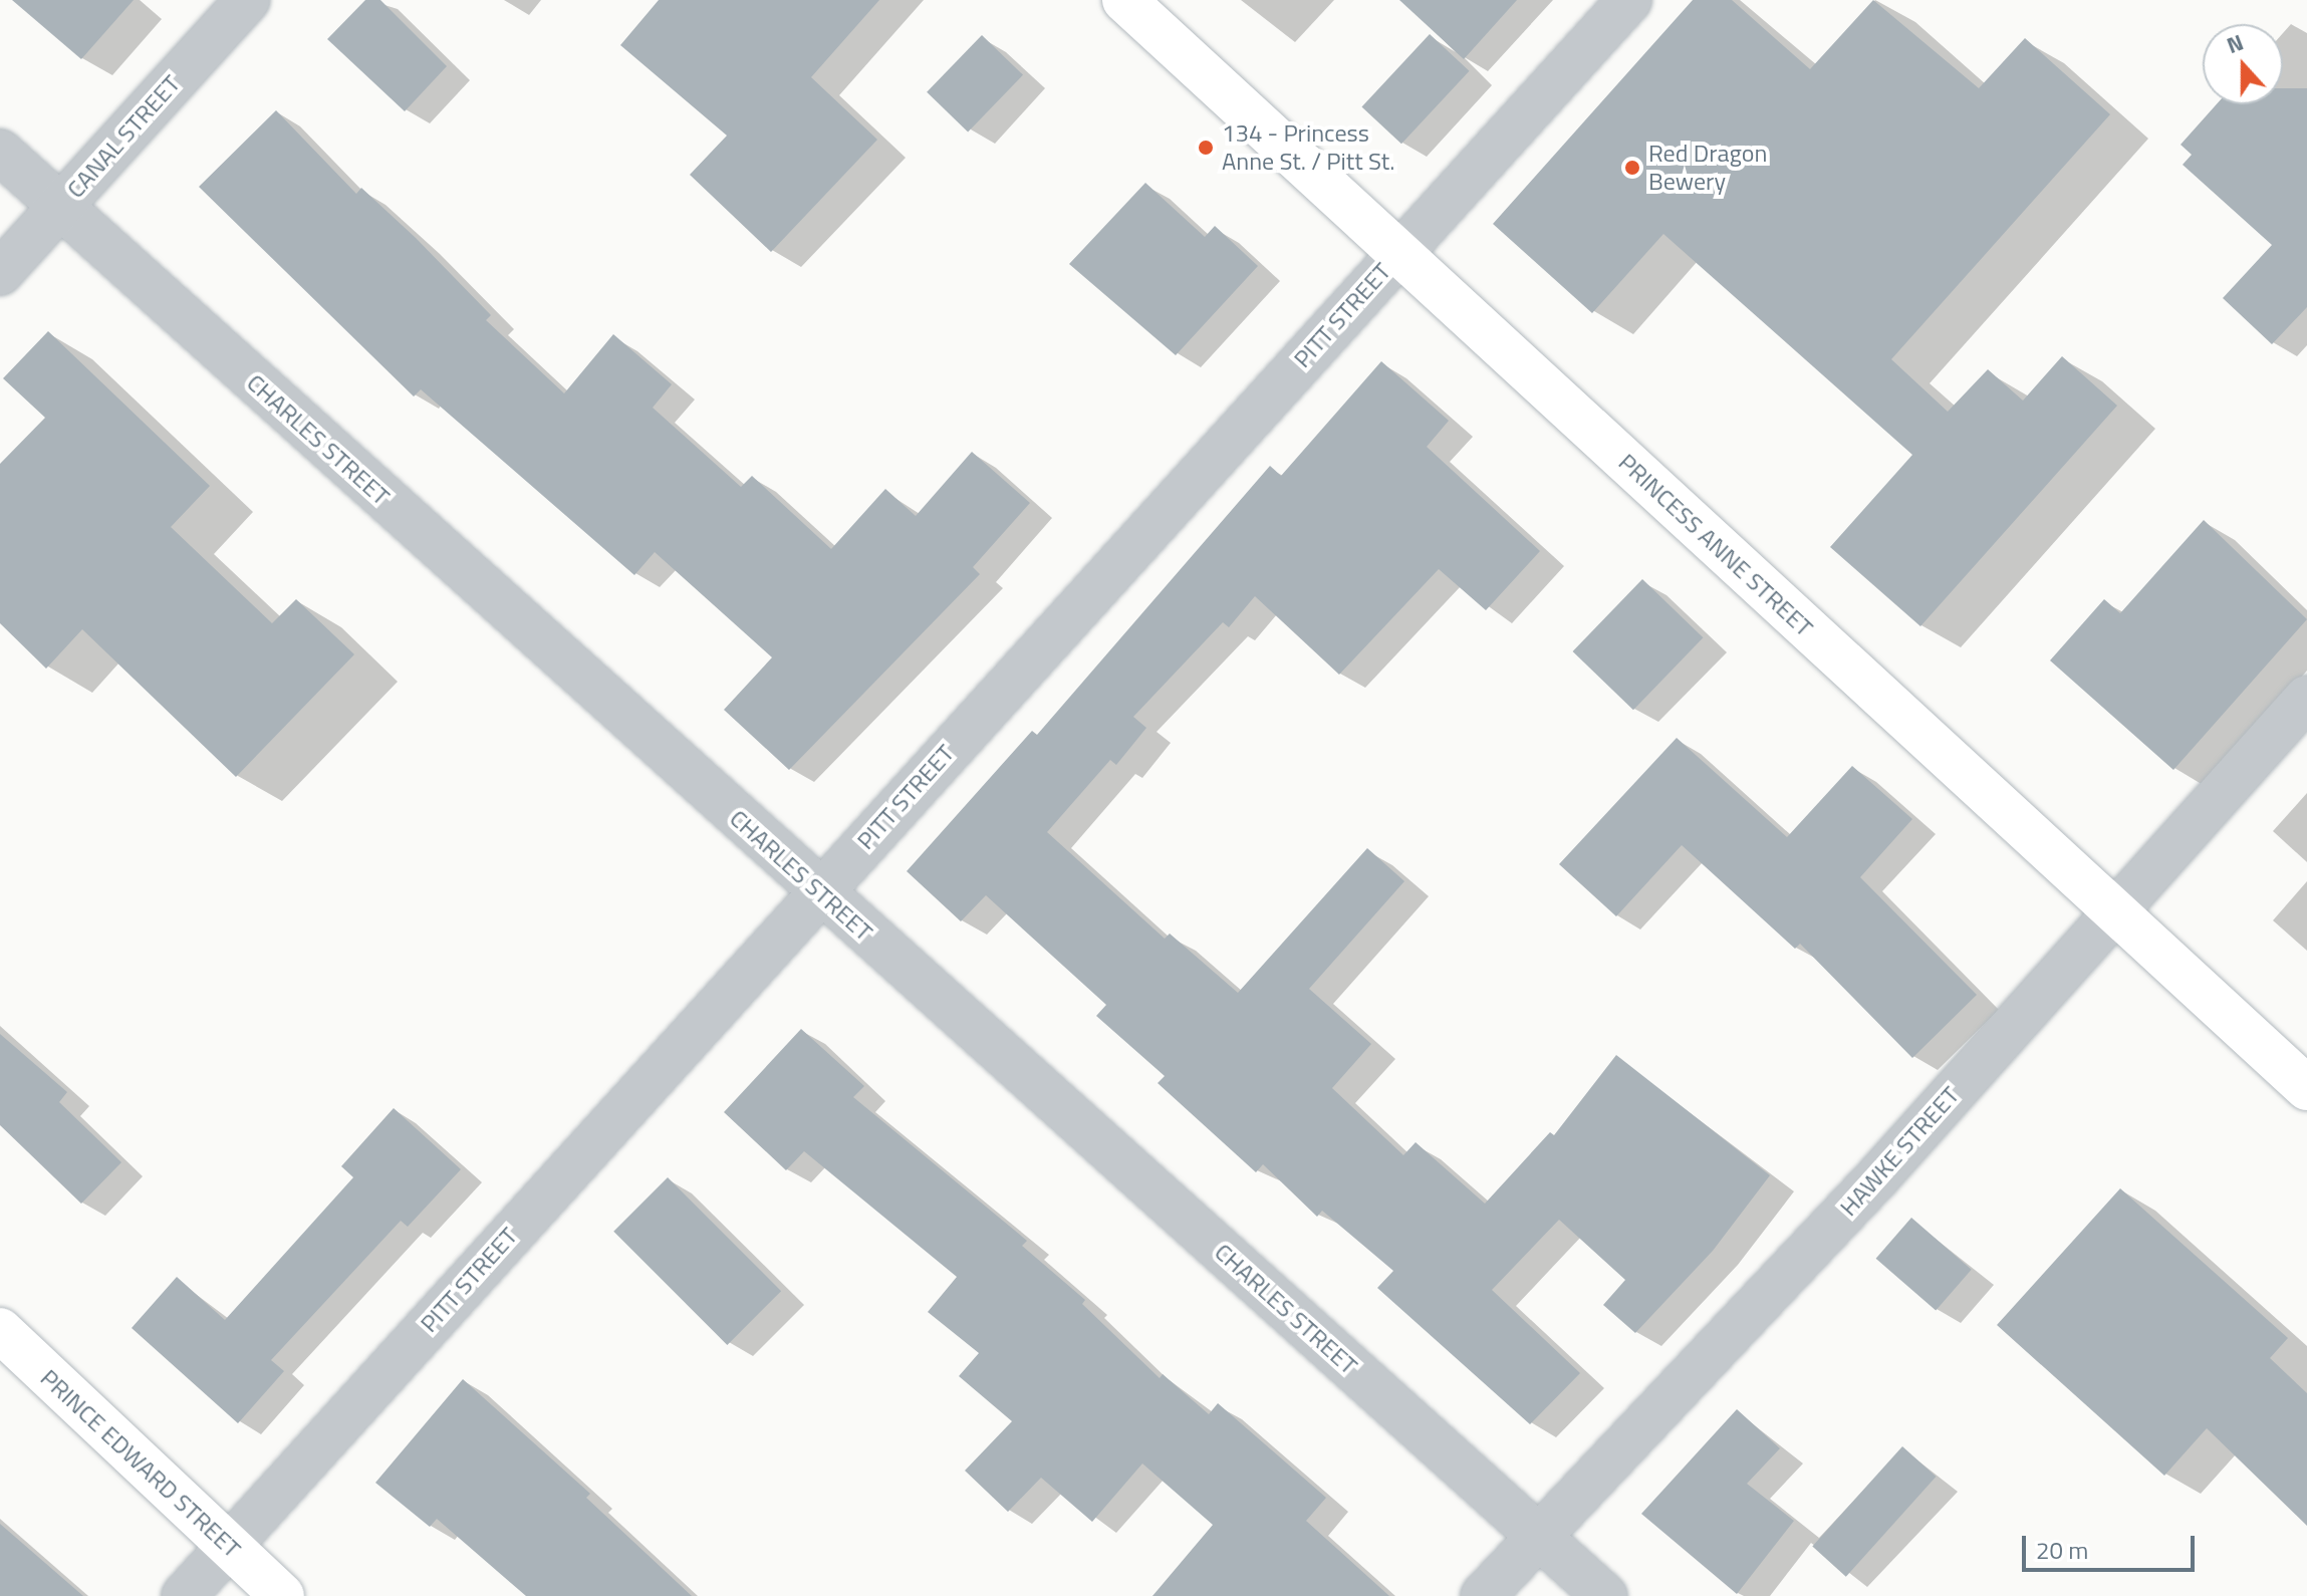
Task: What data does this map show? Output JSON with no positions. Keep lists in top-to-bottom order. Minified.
{"streets":{"main road":["PRINCESS ANNE STREET","PRINCE EDWARD STREET"],"street":["CANAL STREET","PITT STREET","CHARLES STREET","HAWKE STREET"]},"crossings":[["CANAL STREET","CHARLES STREET"],["PITT STREET","CHARLES STREET"],["PITT STREET","PRINCESS ANNE STREET"],["PITT STREET","PRINCE EDWARD STREET"],["CHARLES STREET","HAWKE STREET"],["PRINCESS ANNE STREET","HAWKE STREET"]],"places":["134 - Princess Anne St. / Pitt St.","Red Dragon Bewery"],"scale_bar":"20 m","north":"top"}
